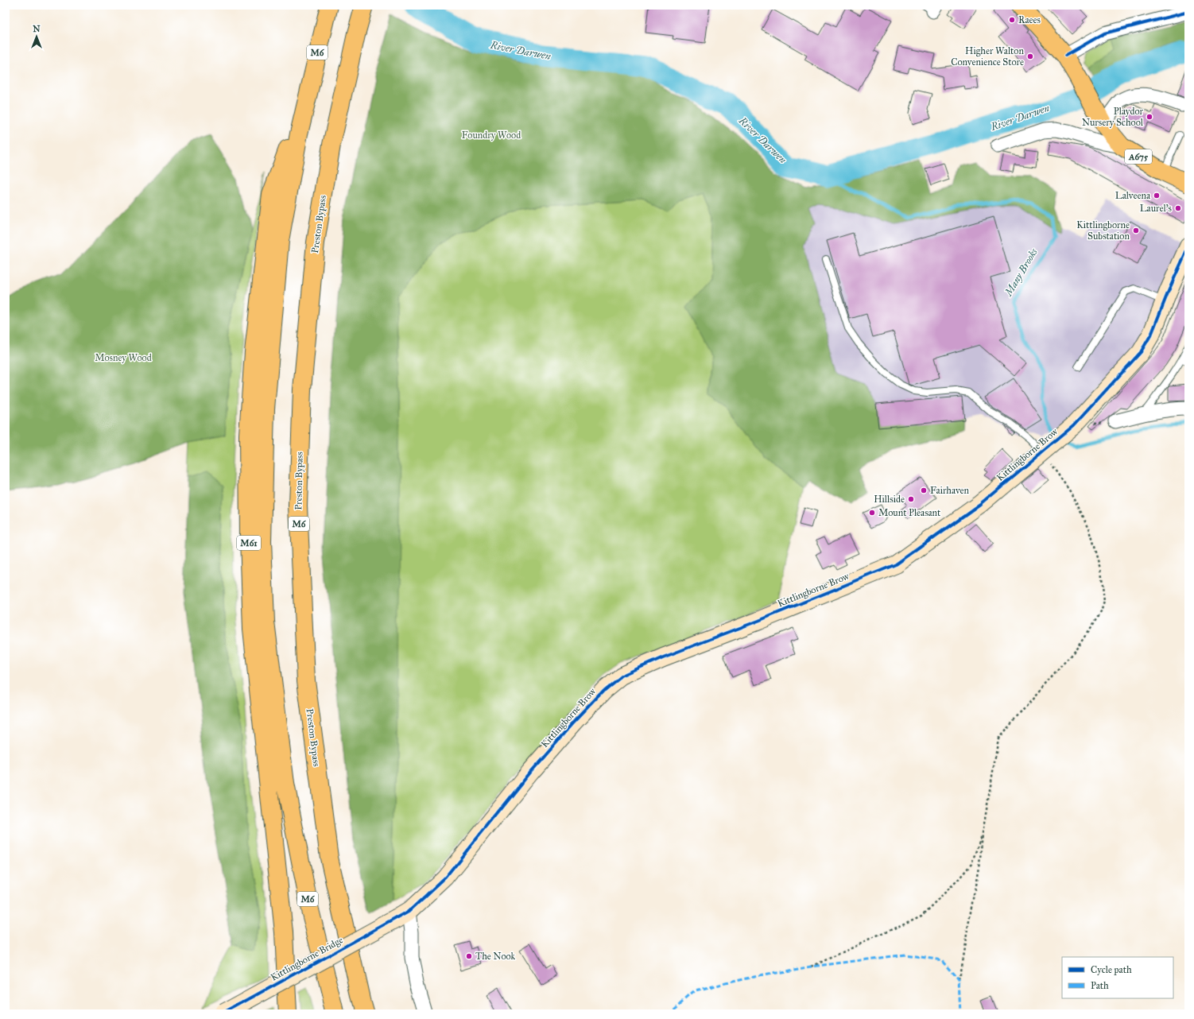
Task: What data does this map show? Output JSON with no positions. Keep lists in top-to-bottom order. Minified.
{"streets":{"main road":["M6","A675","Preston Bypass","M61"],"street":["Kittlingborne Brow","Kittlingborne Bridge"]},"crossings":[["M6","M61"],["Kittlingborne Brow","Kittlingborne Bridge"]],"water":["River Darwen","Many Brooks"],"parks":["Foundry Wood","Mosney Wood"],"places":["Raees","Higher Walton Convenience Store","Playdor Nursery School","Lalveena","Laurel's","Kittlingborne Substation","Fairhaven","Hillside","Mount Pleasant","The Nook"],"legend":["Cycle path","Path"],"north":"top"}
